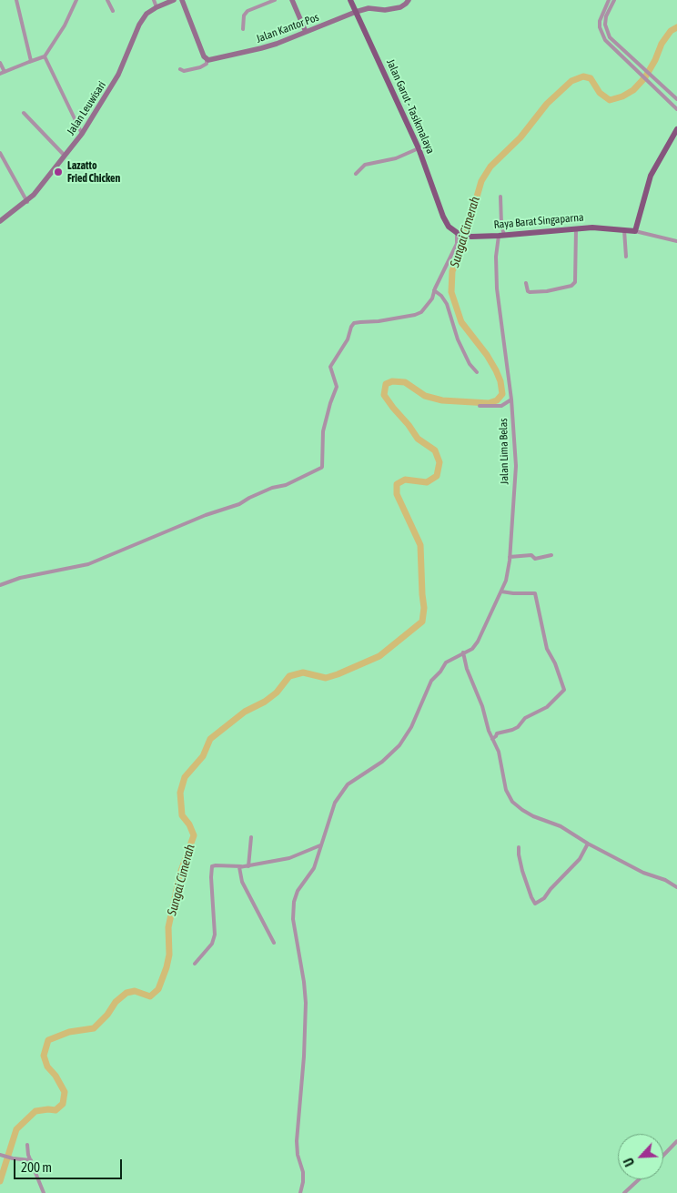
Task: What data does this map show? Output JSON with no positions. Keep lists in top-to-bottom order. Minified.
{"streets":{"main road":["Jalan Kantor Pos","Jalan Garut - Tasikmalaya","Jalan Leuwisari","Raya Barat Singaparna"],"street":["Jalan Lima Belas"]},"crossings":[["Jalan Kantor Pos","Jalan Garut - Tasikmalaya"],["Jalan Garut - Tasikmalaya","Raya Barat Singaparna"],["Raya Barat Singaparna","Jalan Lima Belas"]],"water":["Sungai Cimerah"],"places":["Lazatto Fried Chicken"],"scale_bar":"200 m","north":"bottom left"}
